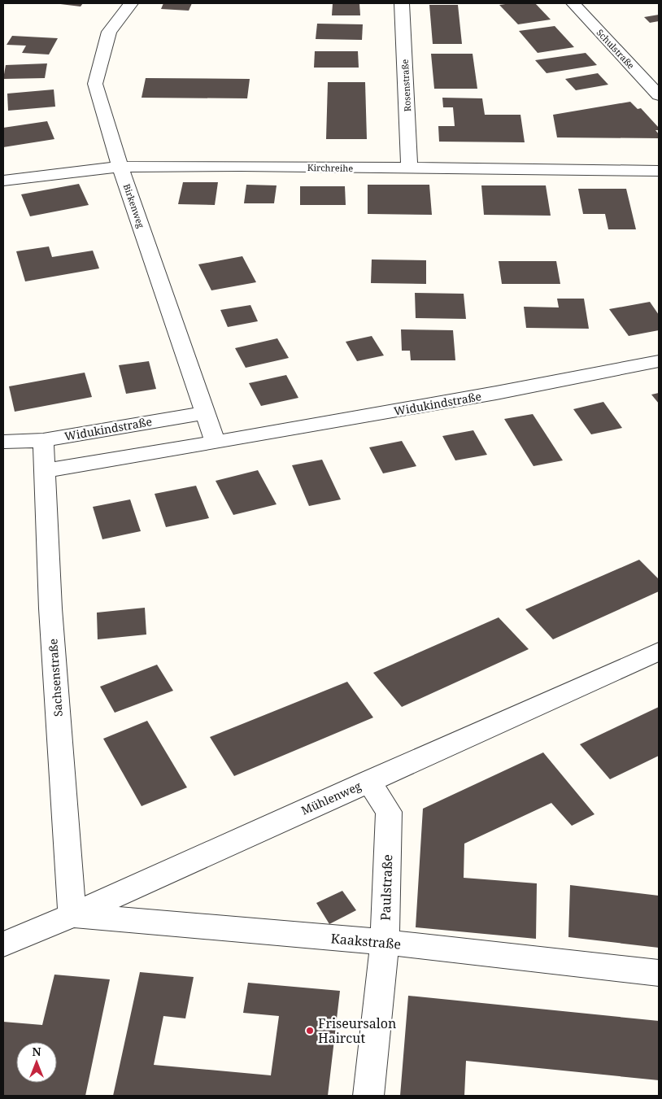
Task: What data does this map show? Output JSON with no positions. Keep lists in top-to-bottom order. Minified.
{"streets":{"street":["Schulstraße","Rosenstraße","Kirchreihe","Birkenweg","Widukindstraße","Sachsenstraße","Mühlenweg","Paulstraße","Kaakstraße"]},"crossings":[["Rosenstraße","Kirchreihe"],["Kirchreihe","Birkenweg"],["Birkenweg","Widukindstraße"],["Widukindstraße","Sachsenstraße"],["Sachsenstraße","Mühlenweg"],["Sachsenstraße","Kaakstraße"],["Mühlenweg","Paulstraße"],["Mühlenweg","Kaakstraße"],["Paulstraße","Kaakstraße"]],"places":["Friseursalon Haircut"],"north":"top"}
